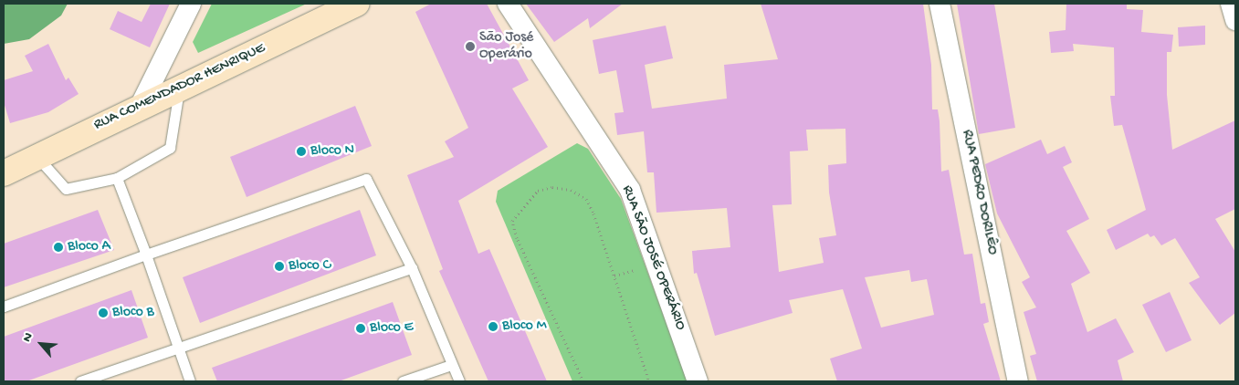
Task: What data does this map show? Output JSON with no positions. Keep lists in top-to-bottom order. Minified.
{"streets":{"street":["RUA COMENDADOR HENRIQUE","RUA PEDRO DORILÊO","RUA SÃO JOSÉ OPERÁRIO"]},"places":["São José Operário","Bloco N","Bloco A","Bloco C","Bloco B","Bloco M","Bloco E"],"north":"top left"}
